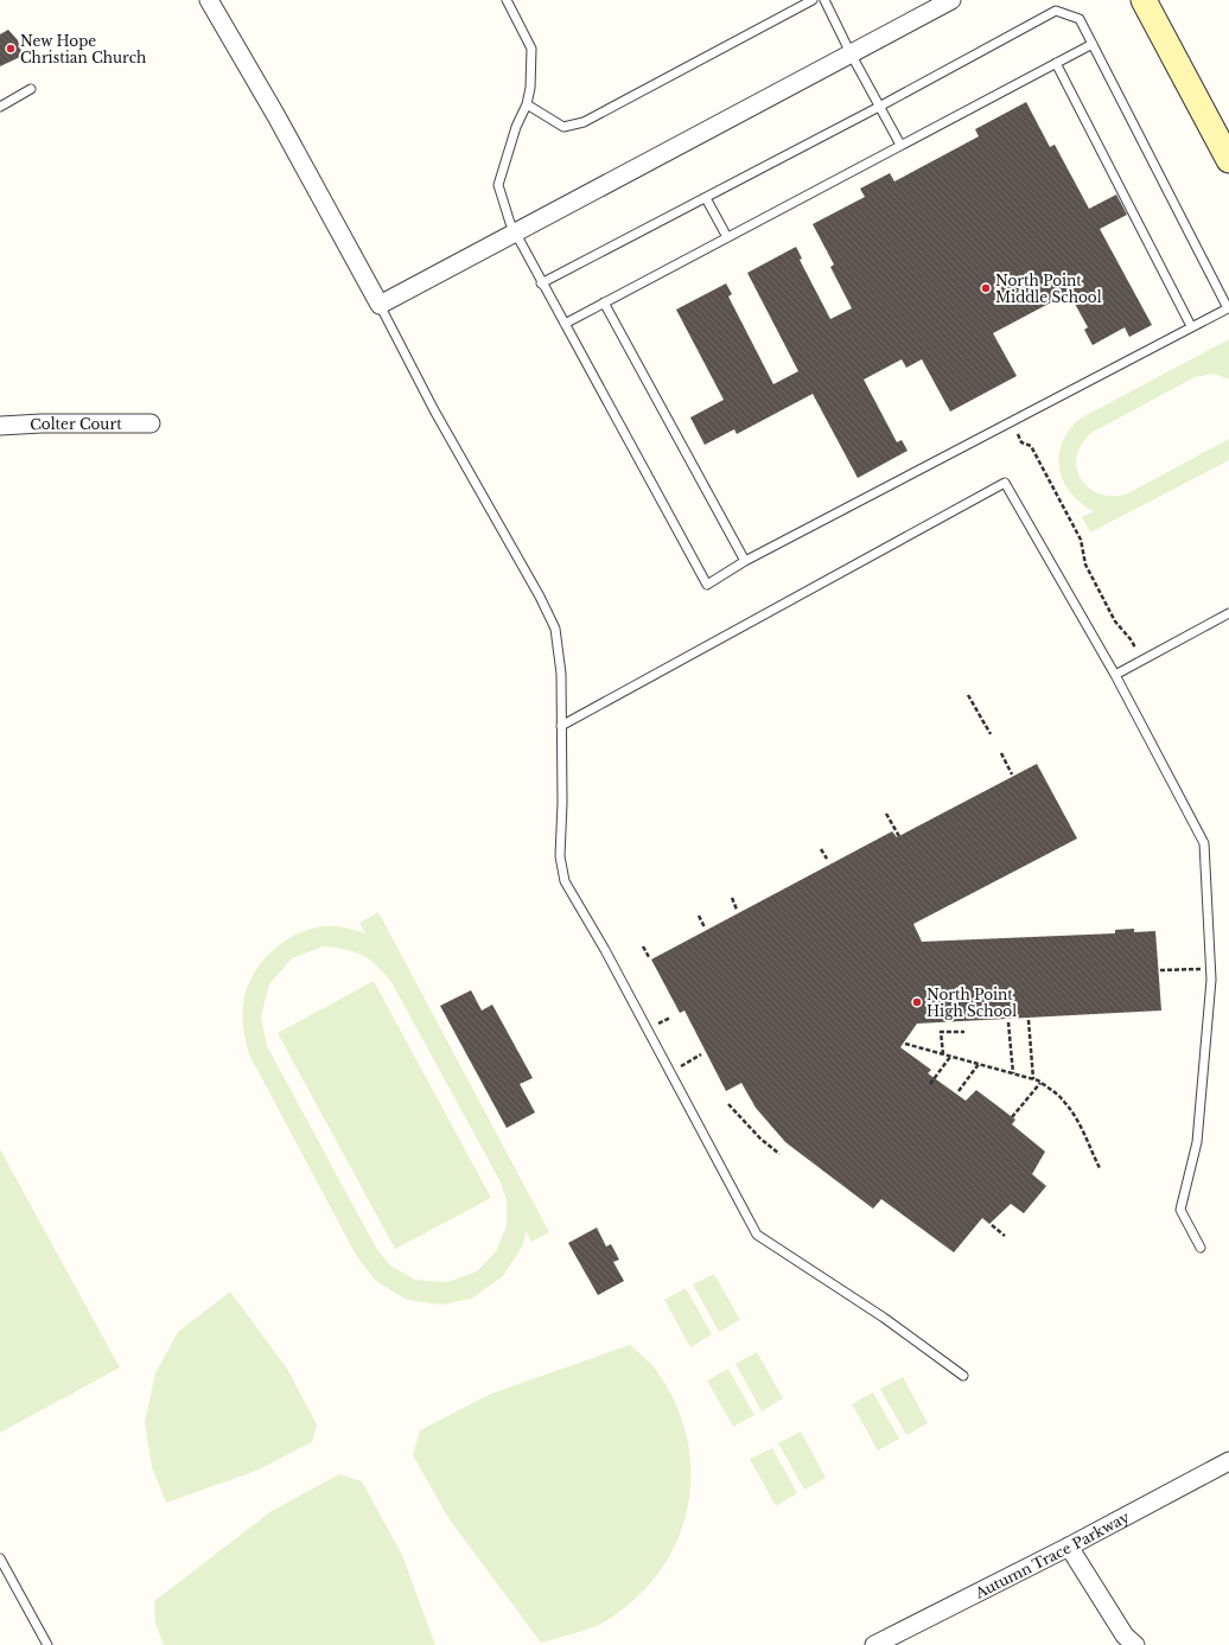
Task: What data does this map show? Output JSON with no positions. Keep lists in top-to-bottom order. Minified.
{"streets":{"street":["Colter Court","Autumn Trace Parkway"]},"places":["New Hope Christian Church","North Point Middle School","North Point High School"]}
